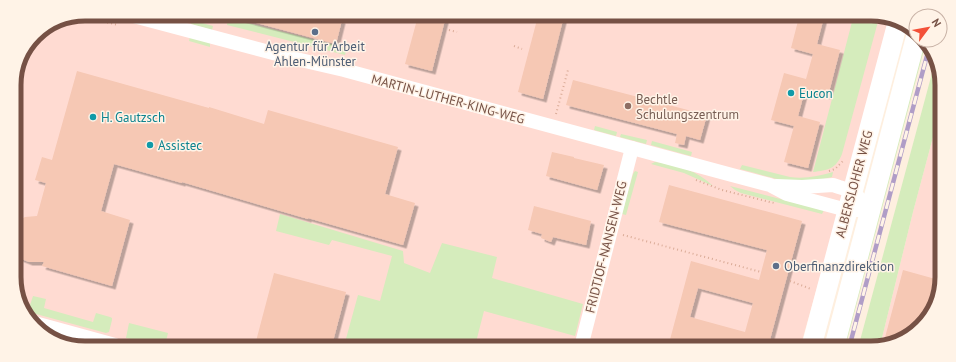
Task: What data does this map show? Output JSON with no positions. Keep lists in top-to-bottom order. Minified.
{"streets":{"main road":["ALBERSLOHER WEG"],"street":["MARTIN-LUTHER-KING-WEG","FRIDTJOF-NANSEN-WEG"]},"crossings":[["MARTIN-LUTHER-KING-WEG","ALBERSLOHER WEG"],["MARTIN-LUTHER-KING-WEG","FRIDTJOF-NANSEN-WEG"]],"places":["Agentur für Arbeit Ahlen-Münster","Eucon","Bechtle Schulungszentrum","H. Gautzsch","Assistec","Oberfinanzdirektion"],"north":"top right"}
